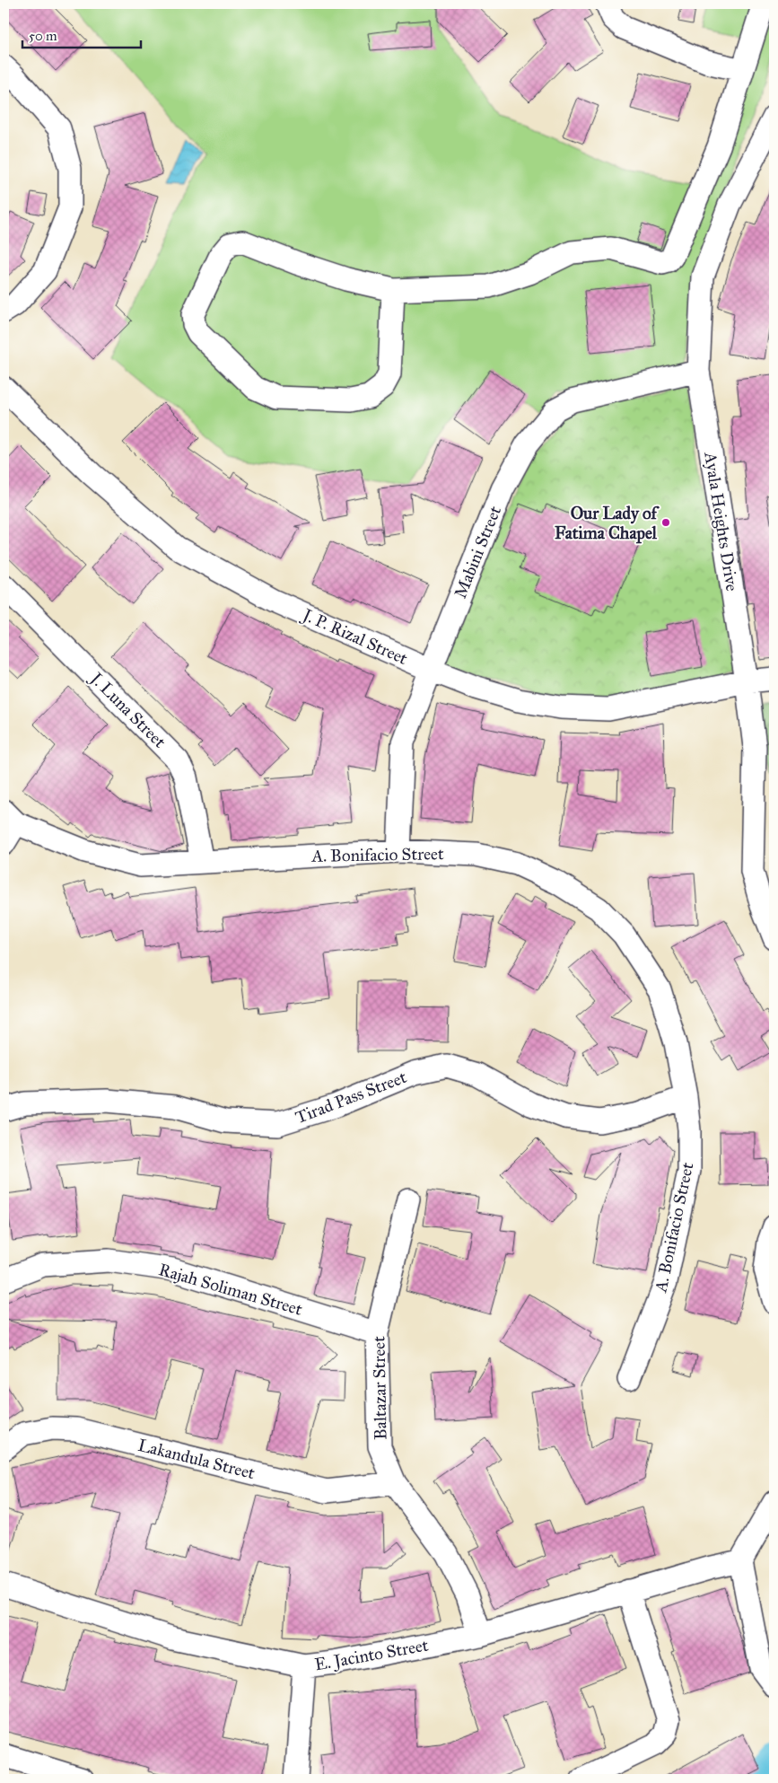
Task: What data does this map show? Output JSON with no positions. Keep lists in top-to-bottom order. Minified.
{"streets":{"street":["Ayala Heights Drive","Mabini Street","J. P. Rizal Street","J. Luna Street","A. Bonifacio Street","Tirad Pass Street","Rajah Soliman Street","Baltazar Street","Lakandula Street","E. Jacinto Street"]},"crossings":[["Ayala Heights Drive","Mabini Street"],["Ayala Heights Drive","J. P. Rizal Street"],["Mabini Street","J. P. Rizal Street"],["Mabini Street","A. Bonifacio Street"],["J. Luna Street","A. Bonifacio Street"],["A. Bonifacio Street","Tirad Pass Street"],["Rajah Soliman Street","Baltazar Street"],["Baltazar Street","Lakandula Street"],["Baltazar Street","E. Jacinto Street"]],"places":["Our Lady of Fatima Chapel"],"scale_bar":"50 m"}
